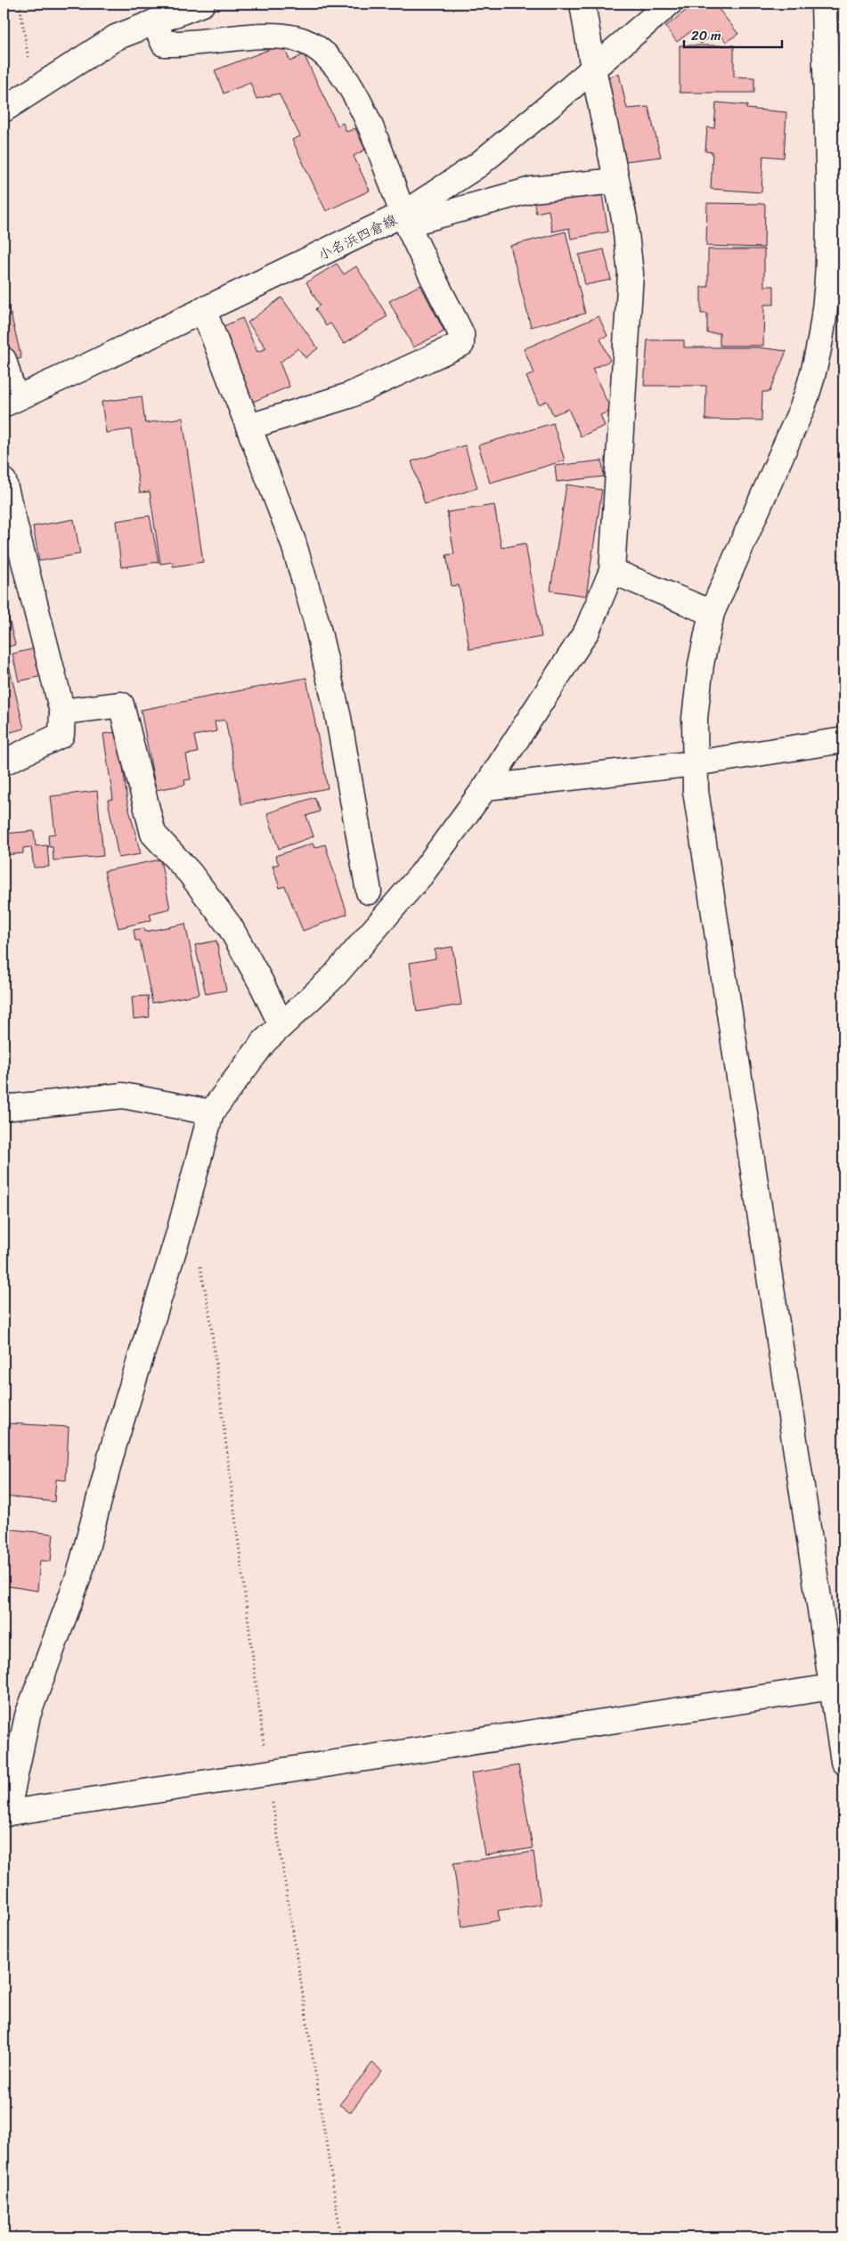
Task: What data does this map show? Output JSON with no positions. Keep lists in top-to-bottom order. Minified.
{"streets":{"street":["小名浜四倉線"]},"scale_bar":"20 m"}
